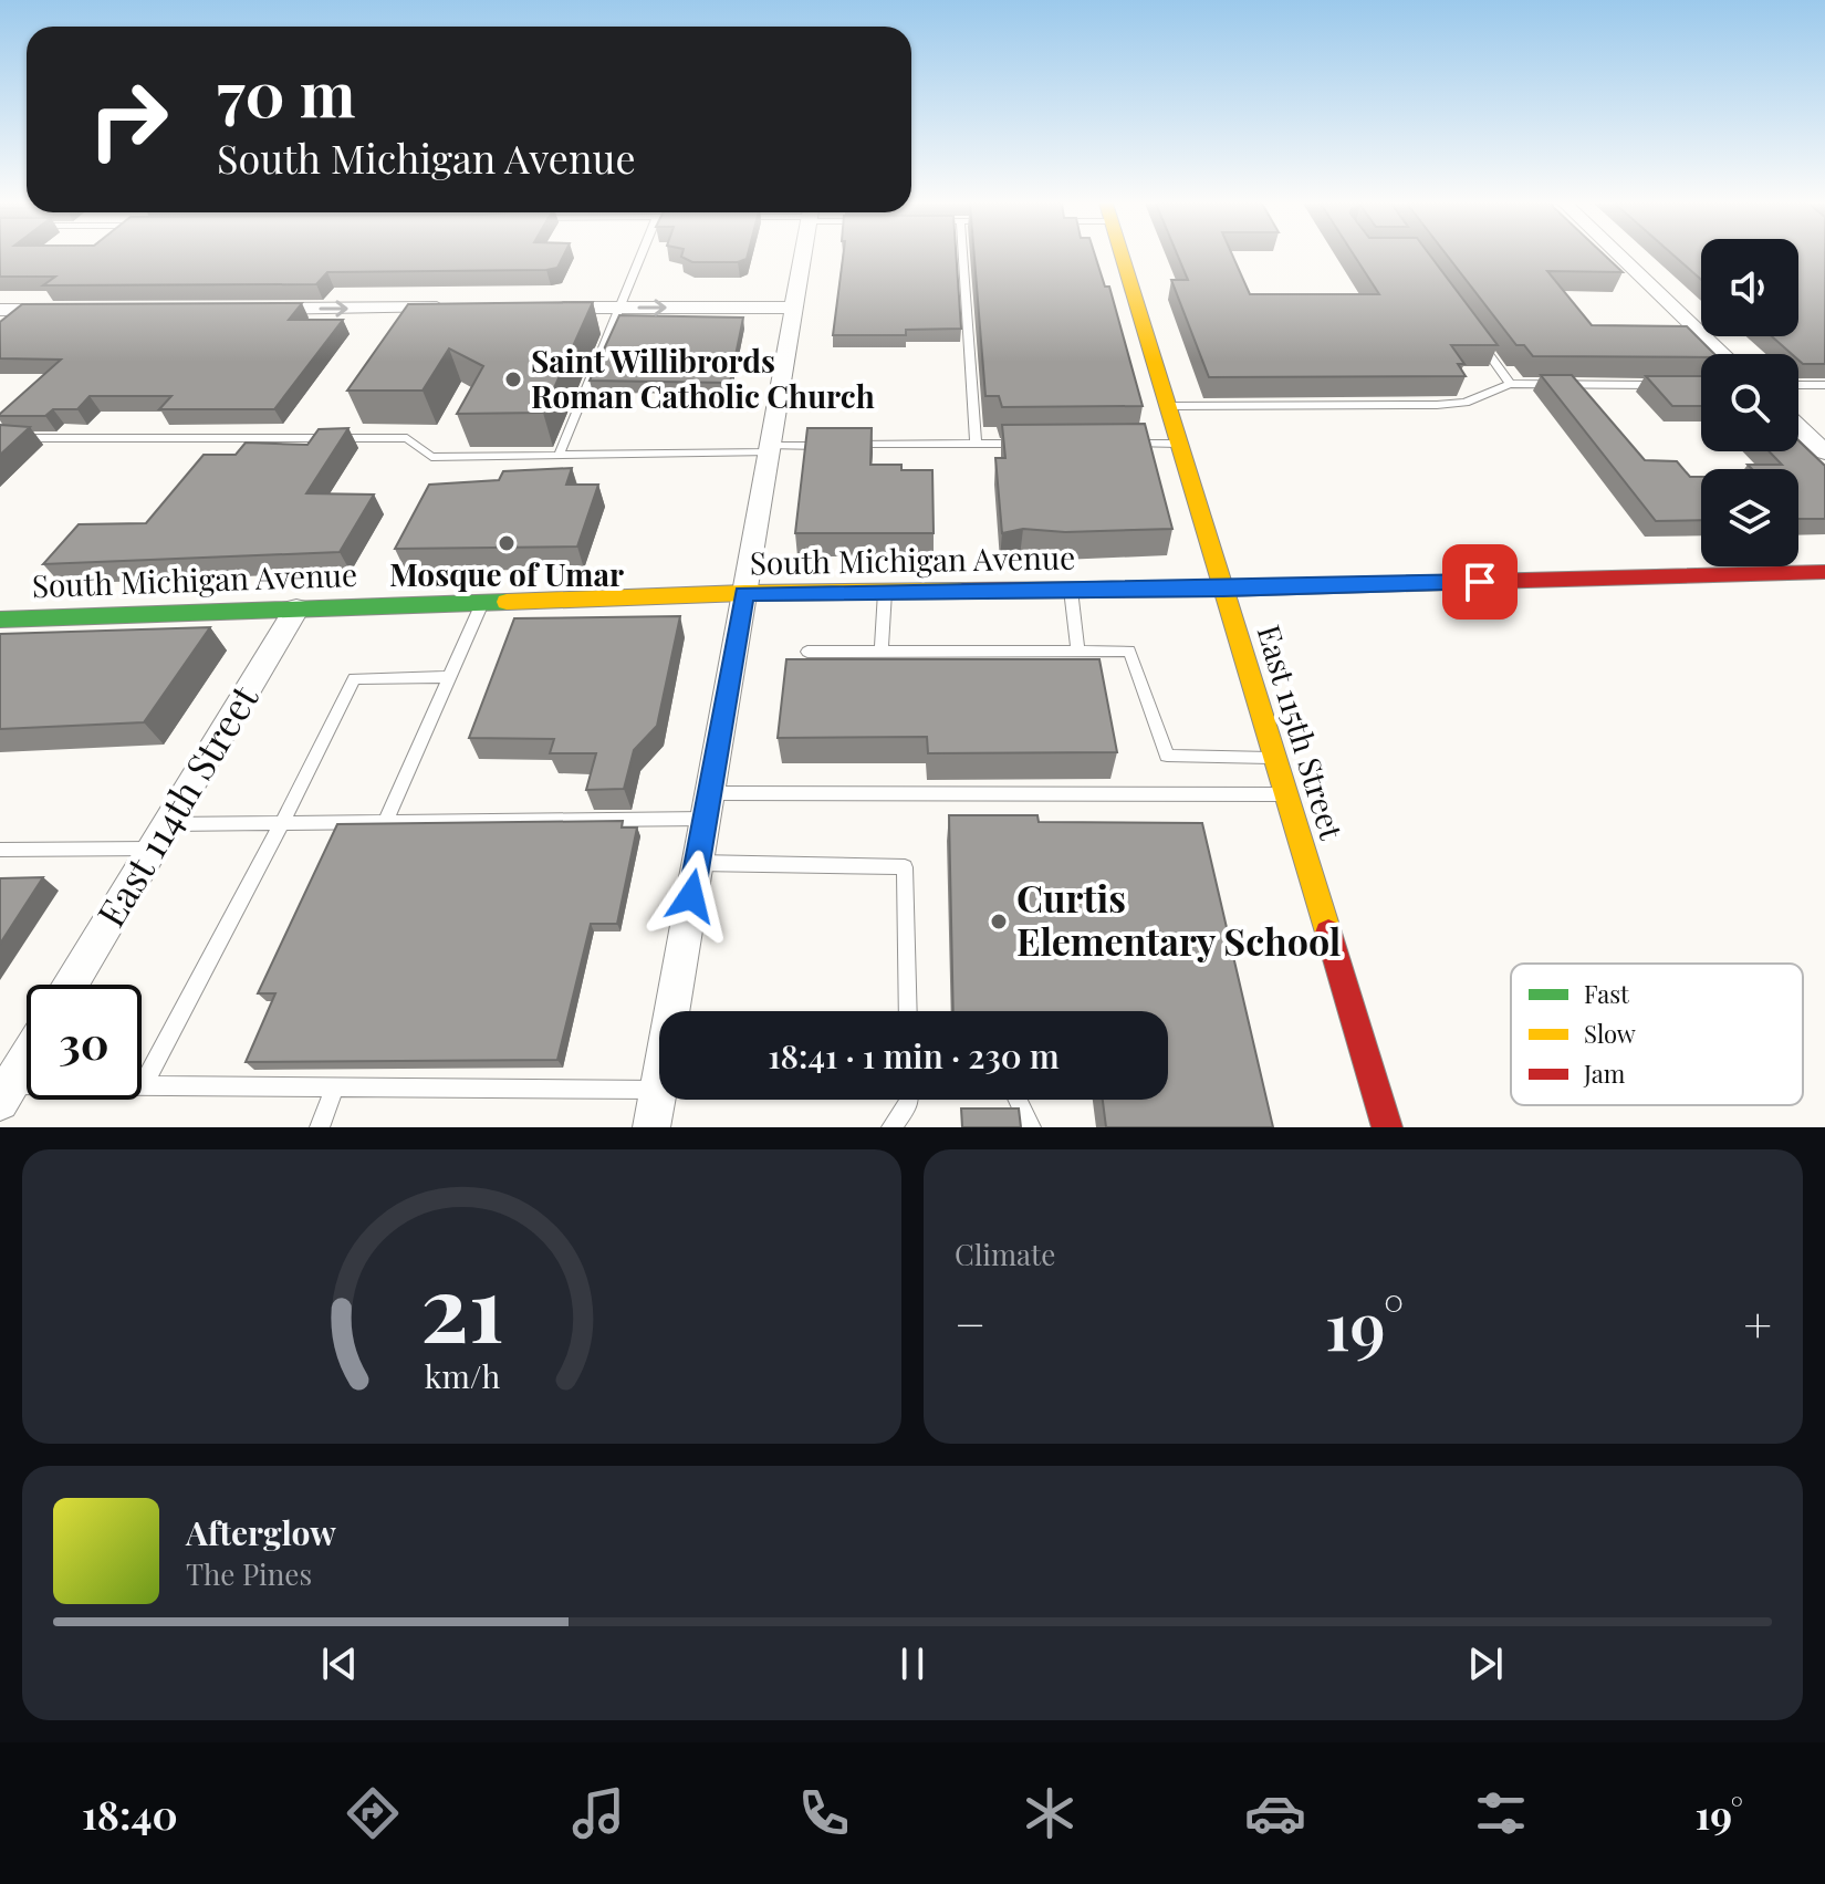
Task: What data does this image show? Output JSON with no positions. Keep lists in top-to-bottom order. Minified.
{"streets":{"main road":["South Michigan Avenue","East 115th Street"],"street":["East 114th Street"]},"crossings":[["South Michigan Avenue","East 115th Street"],["South Michigan Avenue","East 114th Street"]],"places":["Saint Willibrords Roman Catholic Church","Mosque of Umar","Curtis Elementary School"],"legend":["Fast","Slow","Jam"],"page":{"turn":["70 m","South Michigan Avenue"],"limit":"30","trip":"18:41 · 1 min · 230 m","tile":"Climate","heat":["−","19°","+"],"song":["Afterglow","The Pines"],"tabs":["18:40","19°"],"gauge":["21","km/h"]}}
